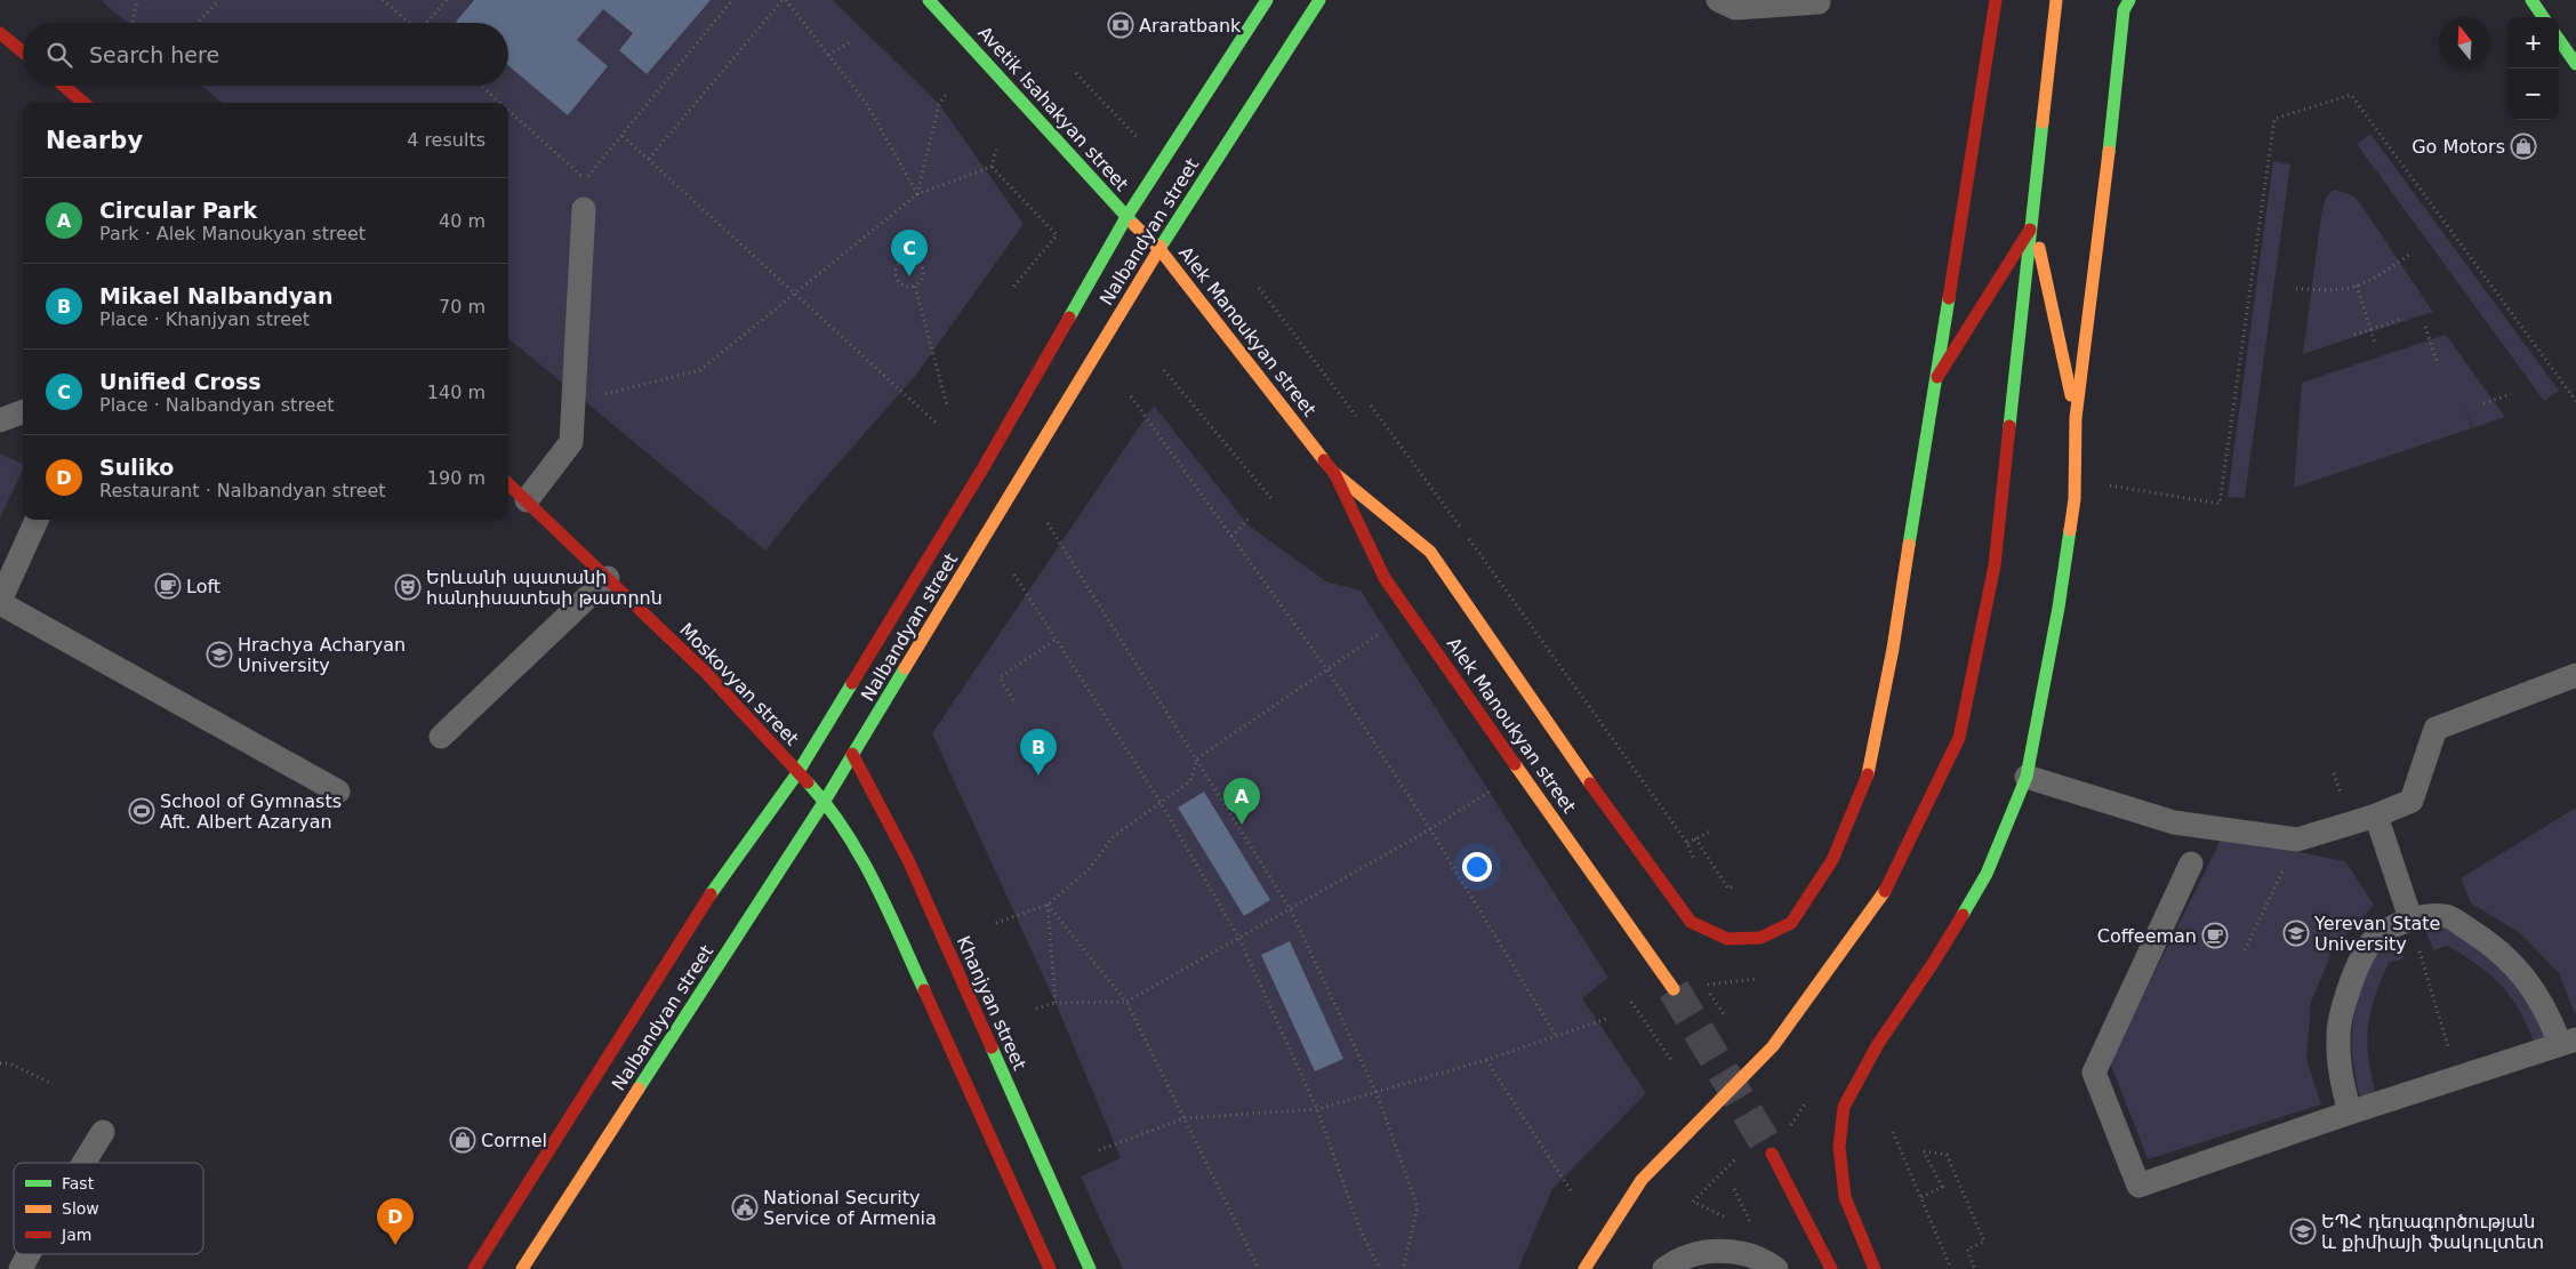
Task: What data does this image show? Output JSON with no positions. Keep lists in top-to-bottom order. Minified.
{"streets":{"main road":["Avetik Isahakyan street","Nalbandyan street","Alek Manoukyan street","Moskovyan street","Khanjyan street"]},"crossings":[["Avetik Isahakyan street","Nalbandyan street"],["Avetik Isahakyan street","Alek Manoukyan street"],["Nalbandyan street","Alek Manoukyan street"],["Nalbandyan street","Moskovyan street"],["Nalbandyan street","Khanjyan street"]],"places":{"bank":["Araratbank"],"shop":["Go Motors","Corrnel"],"cafe":["Loft","Coffeeman"],"theatre":["Երևանի պատանի հանդիսատեսի թատրոն"],"school or university":["Hrachya Acharyan University","Yerevan State University","ԵՊՀ դեղագործության և քիմիայի ֆակուլտետ"],"sports":["School of Gymnasts Aft. Albert Azaryan"],"public building":["National Security Service of Armenia"]},"legend":["Fast","Slow","Jam"],"north":"top","page":{"map_buttons":["+","−"],"search":"Search here","heading":["Nearby","4 results"],"list":[{"mark":"A","name":"Circular Park","note":"Park · Alek Manoukyan street","value":"40 m"},{"mark":"B","name":"Mikael Nalbandyan","note":"Place · Khanjyan street","value":"70 m"},{"mark":"C","name":"Unified Cross","note":"Place · Nalbandyan street","value":"140 m"},{"mark":"D","name":"Suliko","note":"Restaurant · Nalbandyan street","value":"190 m"}],"pins":["C","B","A","D"]}}
